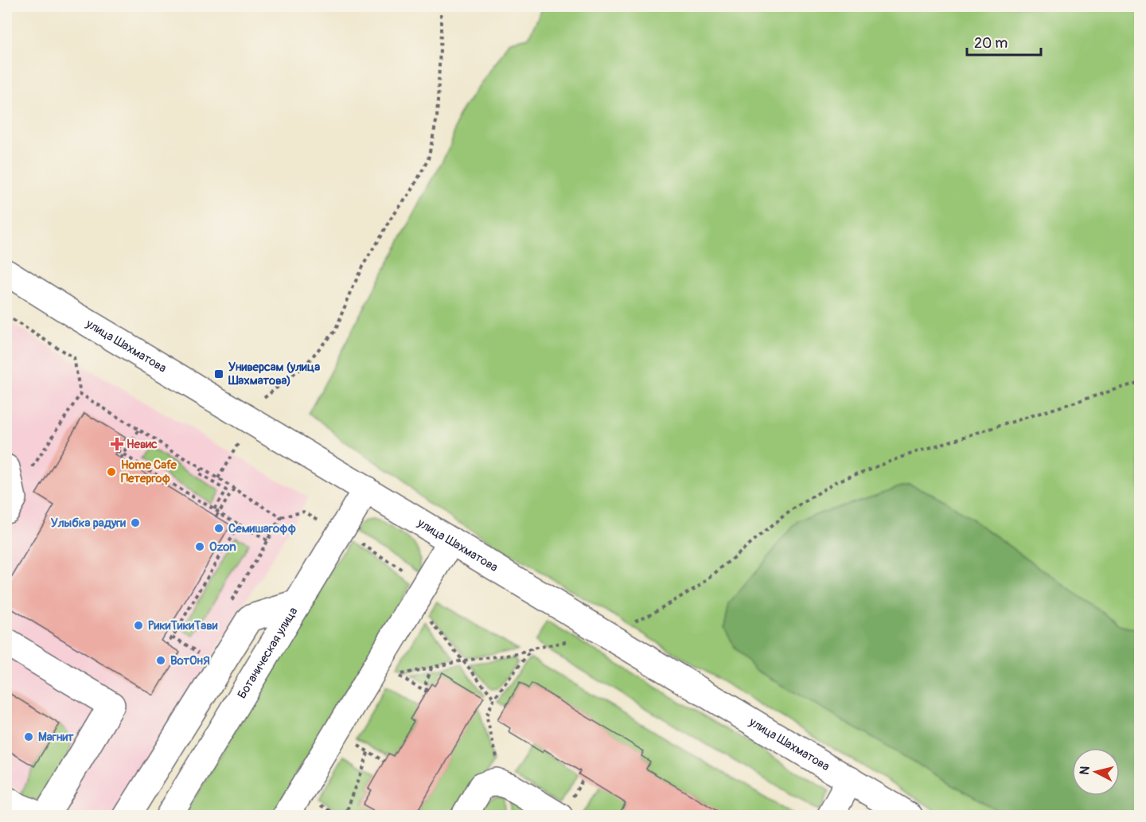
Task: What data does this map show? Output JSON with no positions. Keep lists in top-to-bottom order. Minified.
{"streets":{"street":["улица Шахматова","Ботаническая улица"]},"crossings":[["улица Шахматова","Ботаническая улица"]],"places":{"transit":["Универсам (улица Шахматова)"],"health":["Невис"],"other":["Home Cafe Петергоф","Улыбка радуги","Семишагофф","Ozon","РикиТикиТави","ВотОнЯ","Магнит"]},"scale_bar":"20 m","north":"left"}
